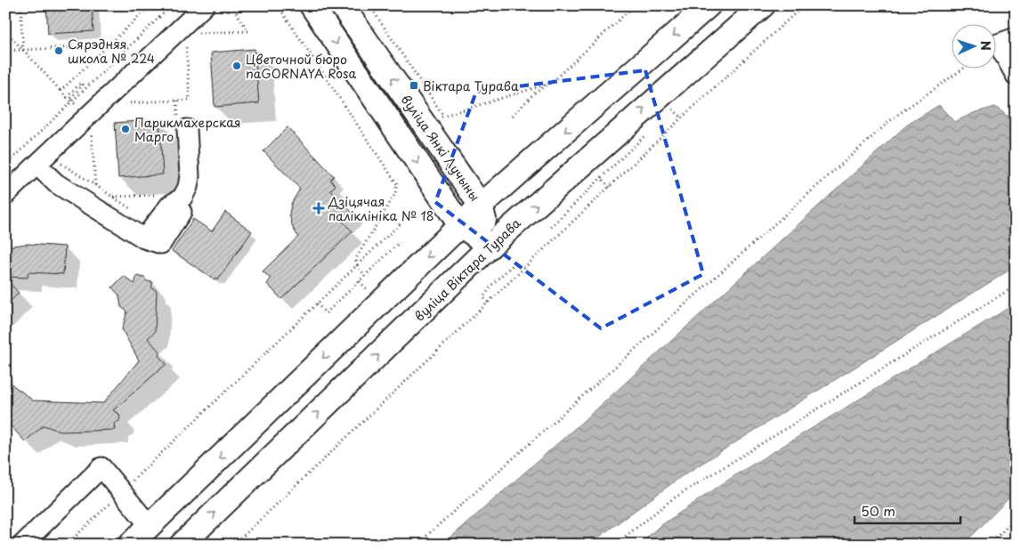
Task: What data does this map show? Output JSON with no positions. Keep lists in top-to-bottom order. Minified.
{"streets":{"main road":["вуліца Янкі Лучыны","вуліца Віктара Турава"]},"crossings":[["вуліца Янкі Лучыны","вуліца Віктара Турава"]],"places":{"other":["Сярэдняя школа № 224","Цветочной бюро naGORNAYA Rosa","Парикмахерская Марго"],"transit":["Віктара Турава"],"health":["Дзіцячая паліклініка № 18"]},"scale_bar":"50 m","north":"right"}
